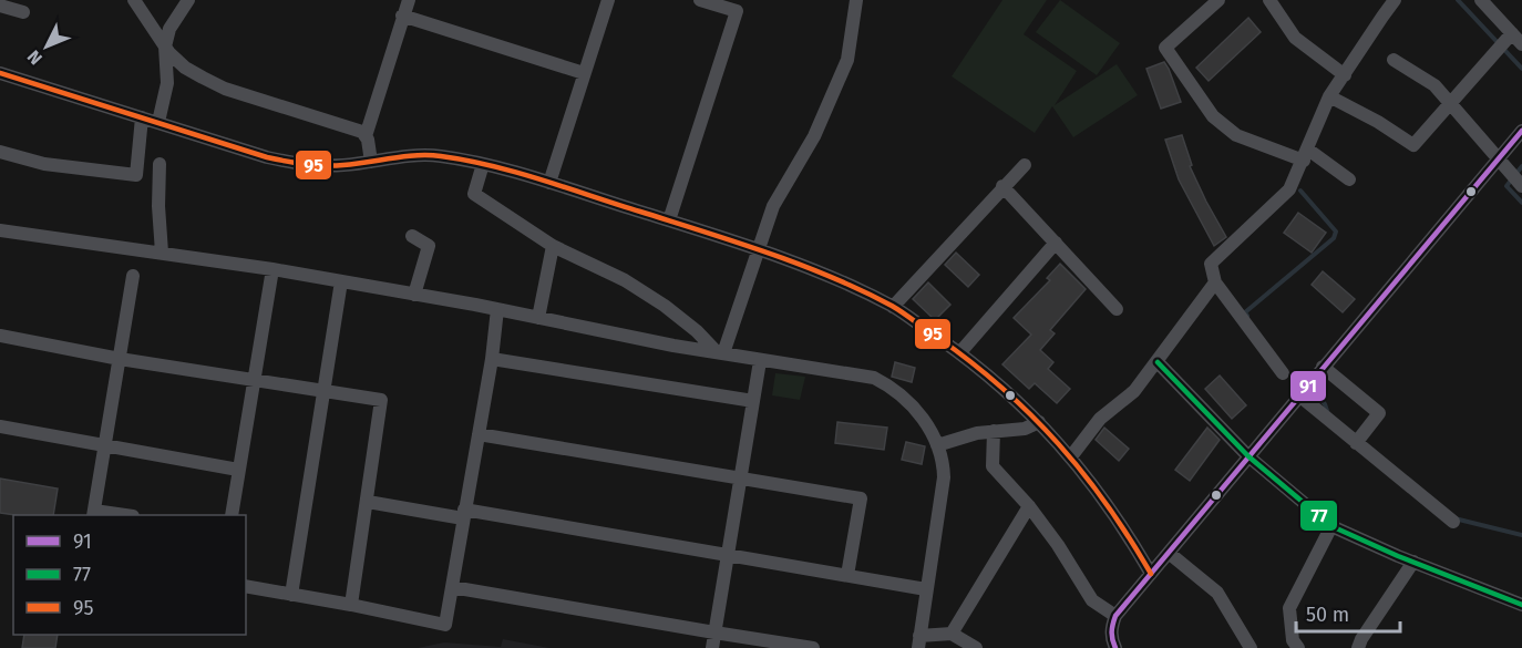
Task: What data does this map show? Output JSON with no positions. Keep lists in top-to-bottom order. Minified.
{"lines":["transit line 95","transit line 91","transit line 77"],"legend":["91","77","95"],"scale_bar":"50 m","north":"bottom left"}
